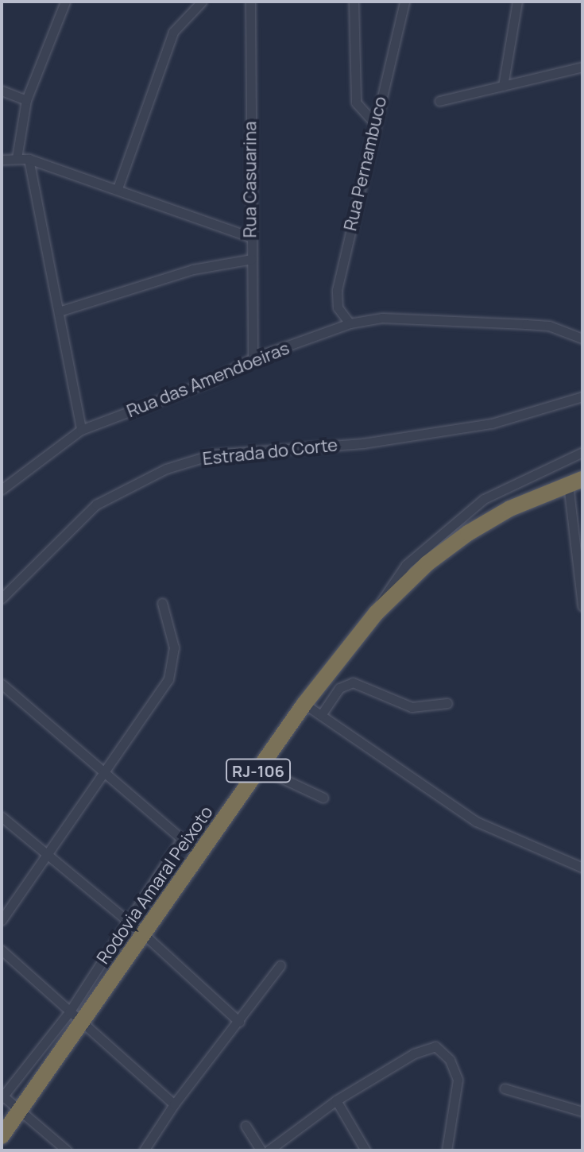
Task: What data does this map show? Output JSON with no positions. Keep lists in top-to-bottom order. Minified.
{"streets":{"highway":["RJ-106","Rodovia Amaral Peixoto"],"street":["Rua Pernambuco","Rua Casuarina","Rua das Amendoeiras","Estrada do Corte"]},"crossings":[["Rua Pernambuco","Rua das Amendoeiras"],["Rua Casuarina","Rua das Amendoeiras"]]}
